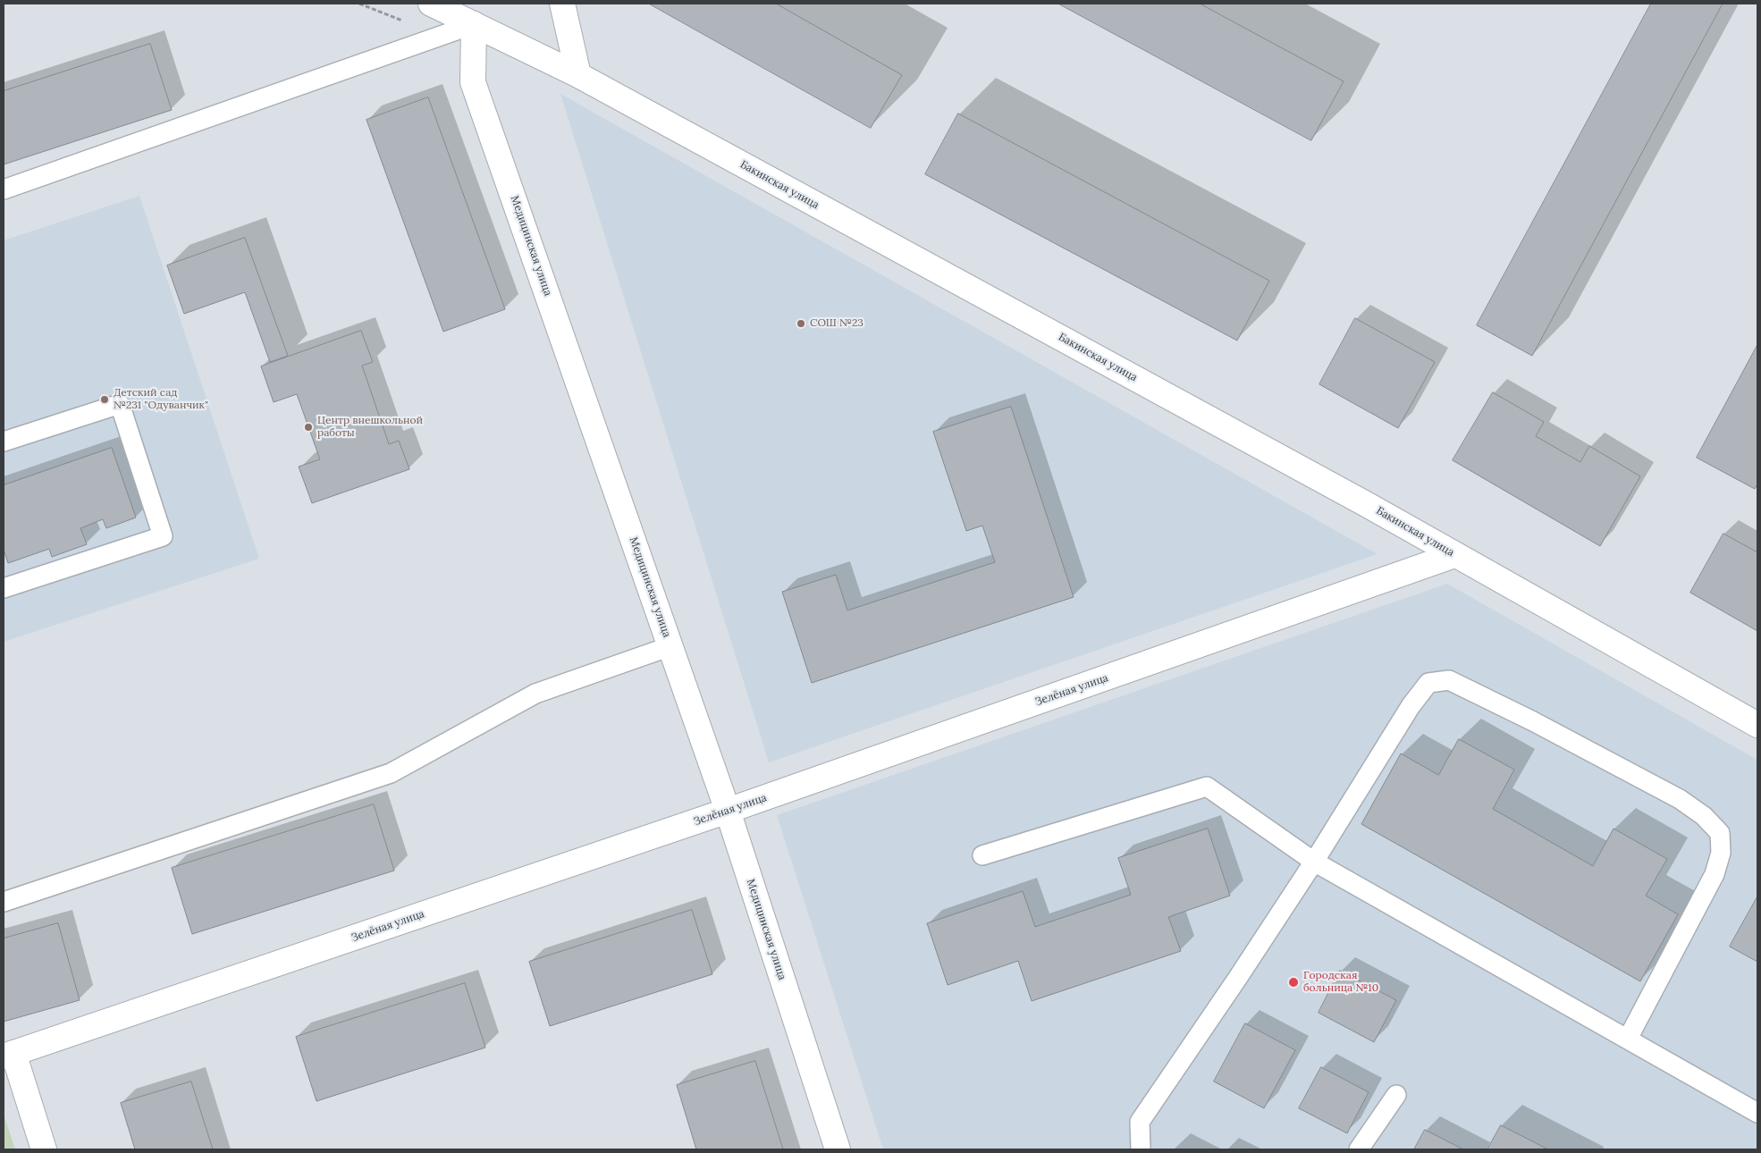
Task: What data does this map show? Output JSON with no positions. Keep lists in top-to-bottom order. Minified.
{"streets":{"street":["Бакинская улица","Медицинская улица","Зелёная улица"]},"crossings":[["Бакинская улица","Медицинская улица"],["Бакинская улица","Зелёная улица"],["Медицинская улица","Зелёная улица"]],"places":["СОШ №23","Детский сад №231 \"Одуванчик\"","Центр внешкольной работы","Городская больница №10"]}
